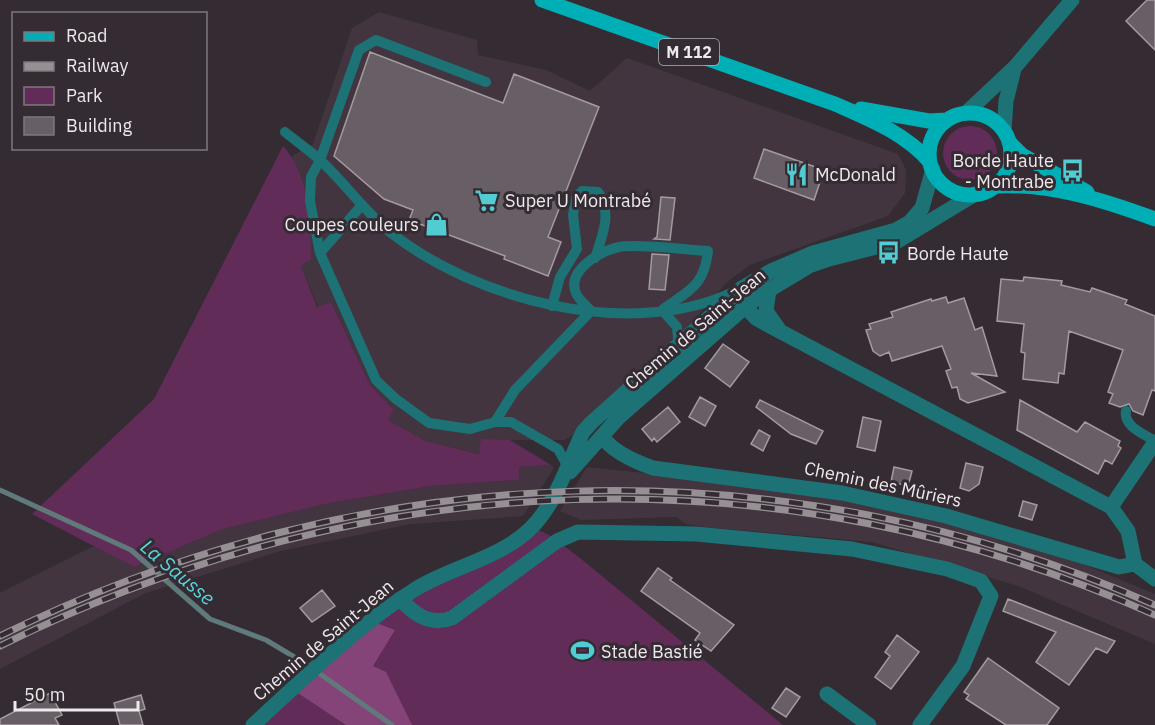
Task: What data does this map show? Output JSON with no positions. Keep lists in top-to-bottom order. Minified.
{"streets":{"main road":["M 112"],"street":["Chemin de Saint-Jean","Chemin des Mûriers"]},"crossings":[["M 112","Chemin de Saint-Jean"],["Chemin de Saint-Jean","Chemin des Mûriers"]],"water":["La Sausse"],"places":{"bus stop":["Borde Haute - Montrabe","Borde Haute"],"restaurant":["McDonald"],"supermarket":["Super U Montrabé"],"shop":["Coupes couleurs"],"sports":["Stade Bastié"]},"legend":["Road","Railway","Park","Building"],"scale_bar":"50 m"}
